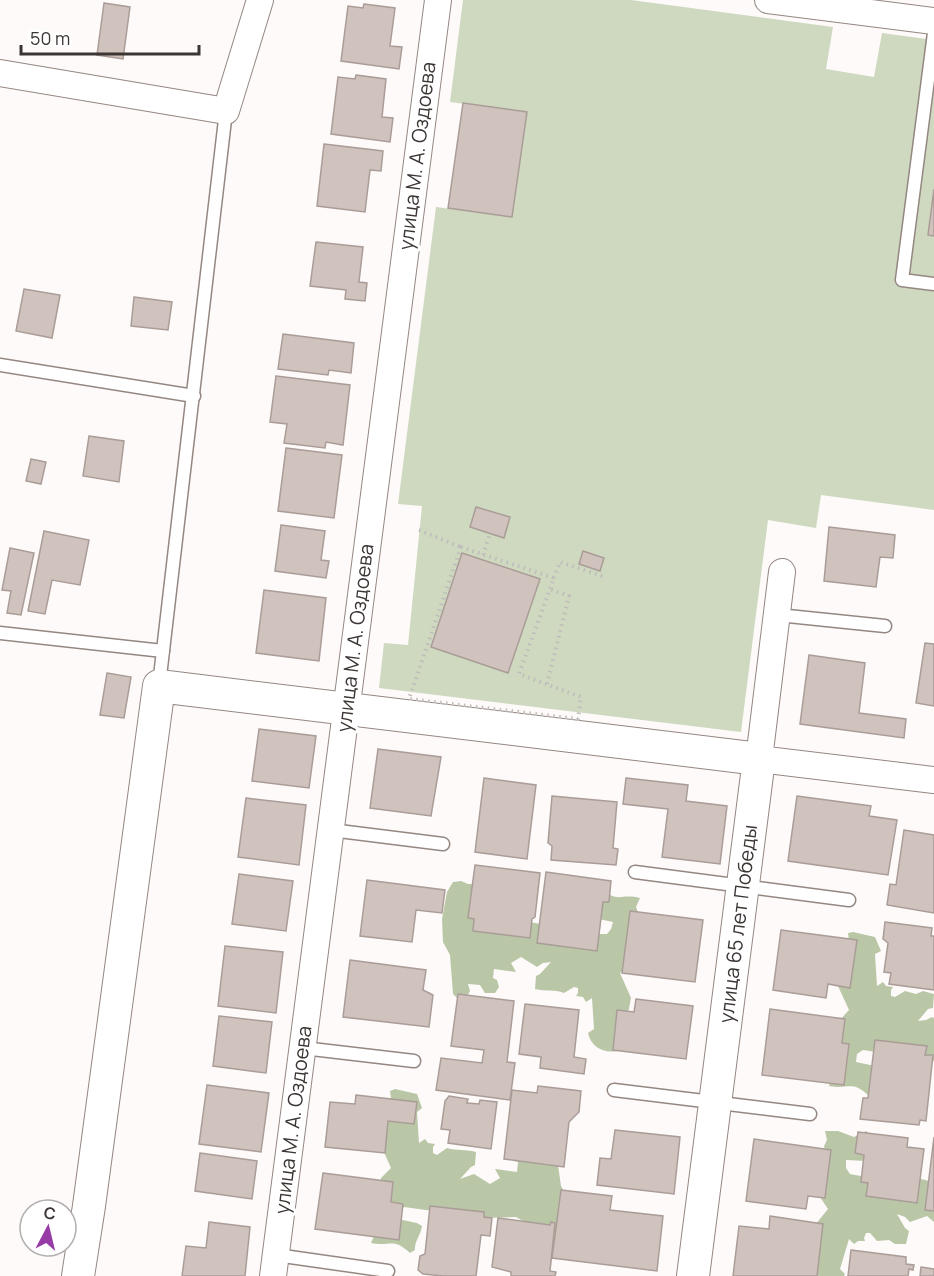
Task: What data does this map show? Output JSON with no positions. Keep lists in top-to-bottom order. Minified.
{"streets":{"street":["улица М. А. Оздоева","улица 65 лет Победы"]},"scale_bar":"50 m","north":"top"}
